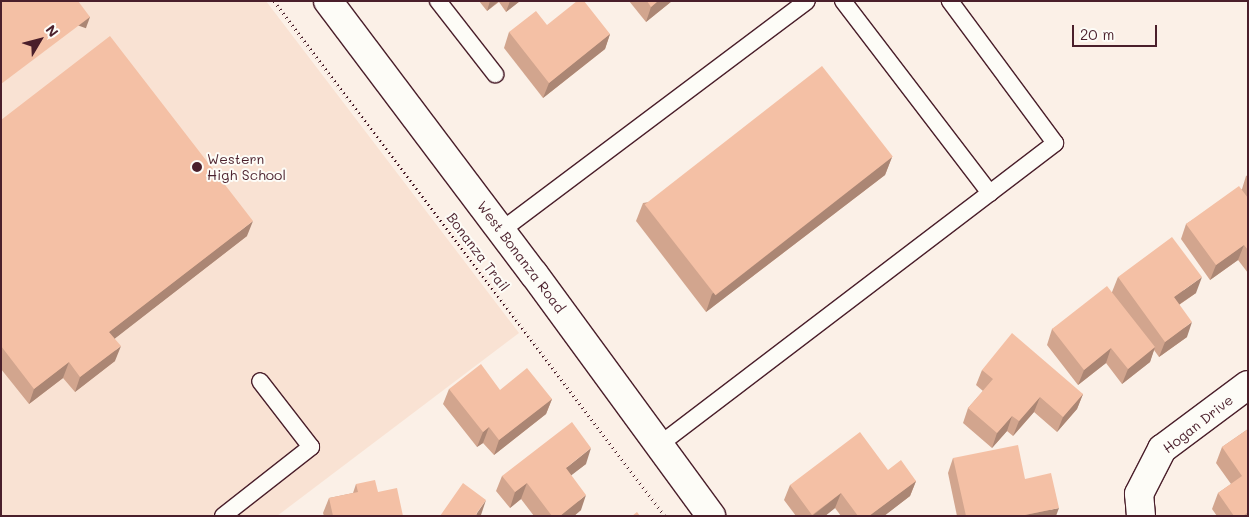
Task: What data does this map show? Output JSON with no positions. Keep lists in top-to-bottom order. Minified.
{"streets":{"street":["West Bonanza Road","Hogan Drive"],"path":["Bonanza Trail"]},"places":["Western High School"],"scale_bar":"20 m","north":"top right"}
